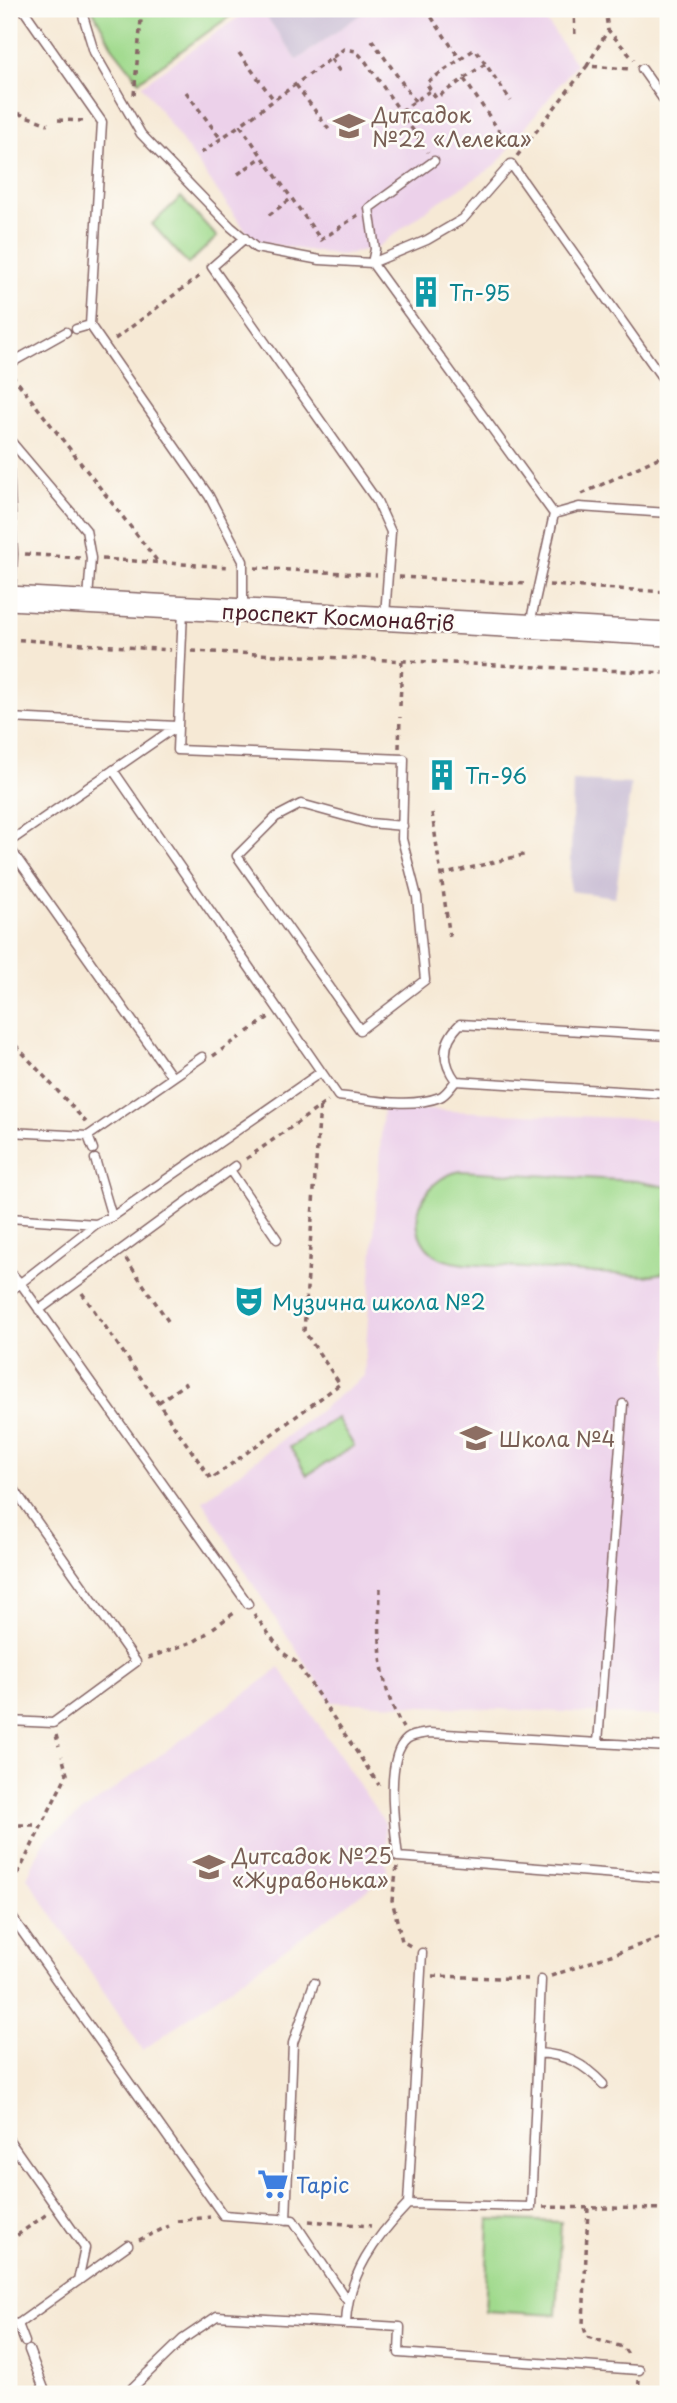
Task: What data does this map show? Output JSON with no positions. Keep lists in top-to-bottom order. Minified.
{"streets":{"main road":["проспект Космонавтів"]},"places":{"school or university":["Дитсадок №22 «Лелека»","Школа №4","Дитсадок №25 «Журавонька»"],"building":["Тп-95","Тп-96"],"theatre":["Музична школа №2"],"supermarket":["Таріс"]}}
